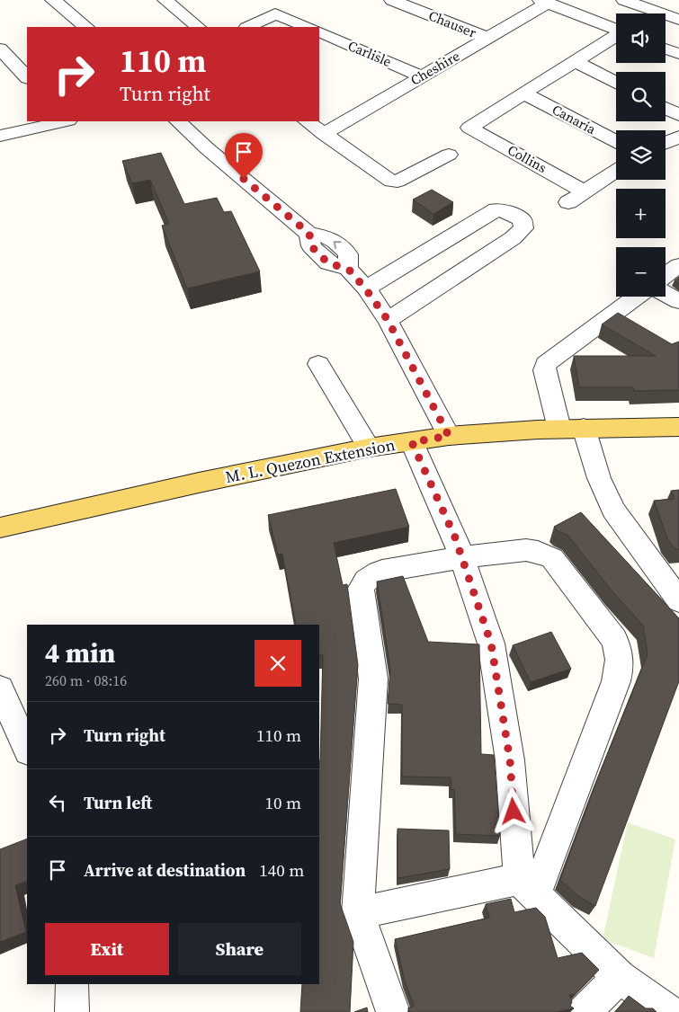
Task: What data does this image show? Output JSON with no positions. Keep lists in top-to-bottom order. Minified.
{"streets":{"main road":["M. L. Quezon Extension"],"street":["Chauser","Carlisle","Cheshire","Canaria","Collins"]},"crossings":[["Chauser","Cheshire"],["Carlisle","Cheshire"],["Canaria","Collins"]],"page":{"map_buttons":["+","−"],"turn":["110 m","Turn right"],"heading":["4 min","260 m · 08:16"],"list":[{"name":"Turn right","value":"110 m"},{"name":"Turn left","value":"10 m"},{"name":"Arrive at destination","value":"140 m"}],"buttons":["Exit","Share"]}}
